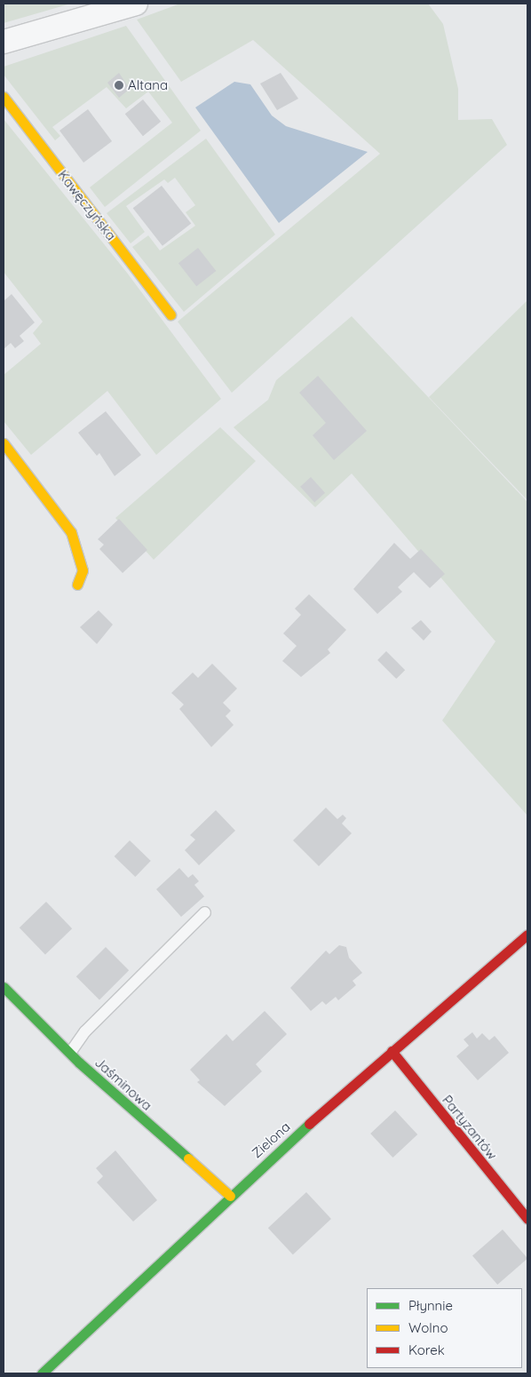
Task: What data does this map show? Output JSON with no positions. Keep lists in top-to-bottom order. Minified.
{"streets":{"street":["Kawęczyńska","Jaśminowa","Partyzantów","Zielona"]},"crossings":[["Jaśminowa","Zielona"],["Partyzantów","Zielona"]],"places":["Altana"],"legend":["Płynnie","Wolno","Korek"]}
